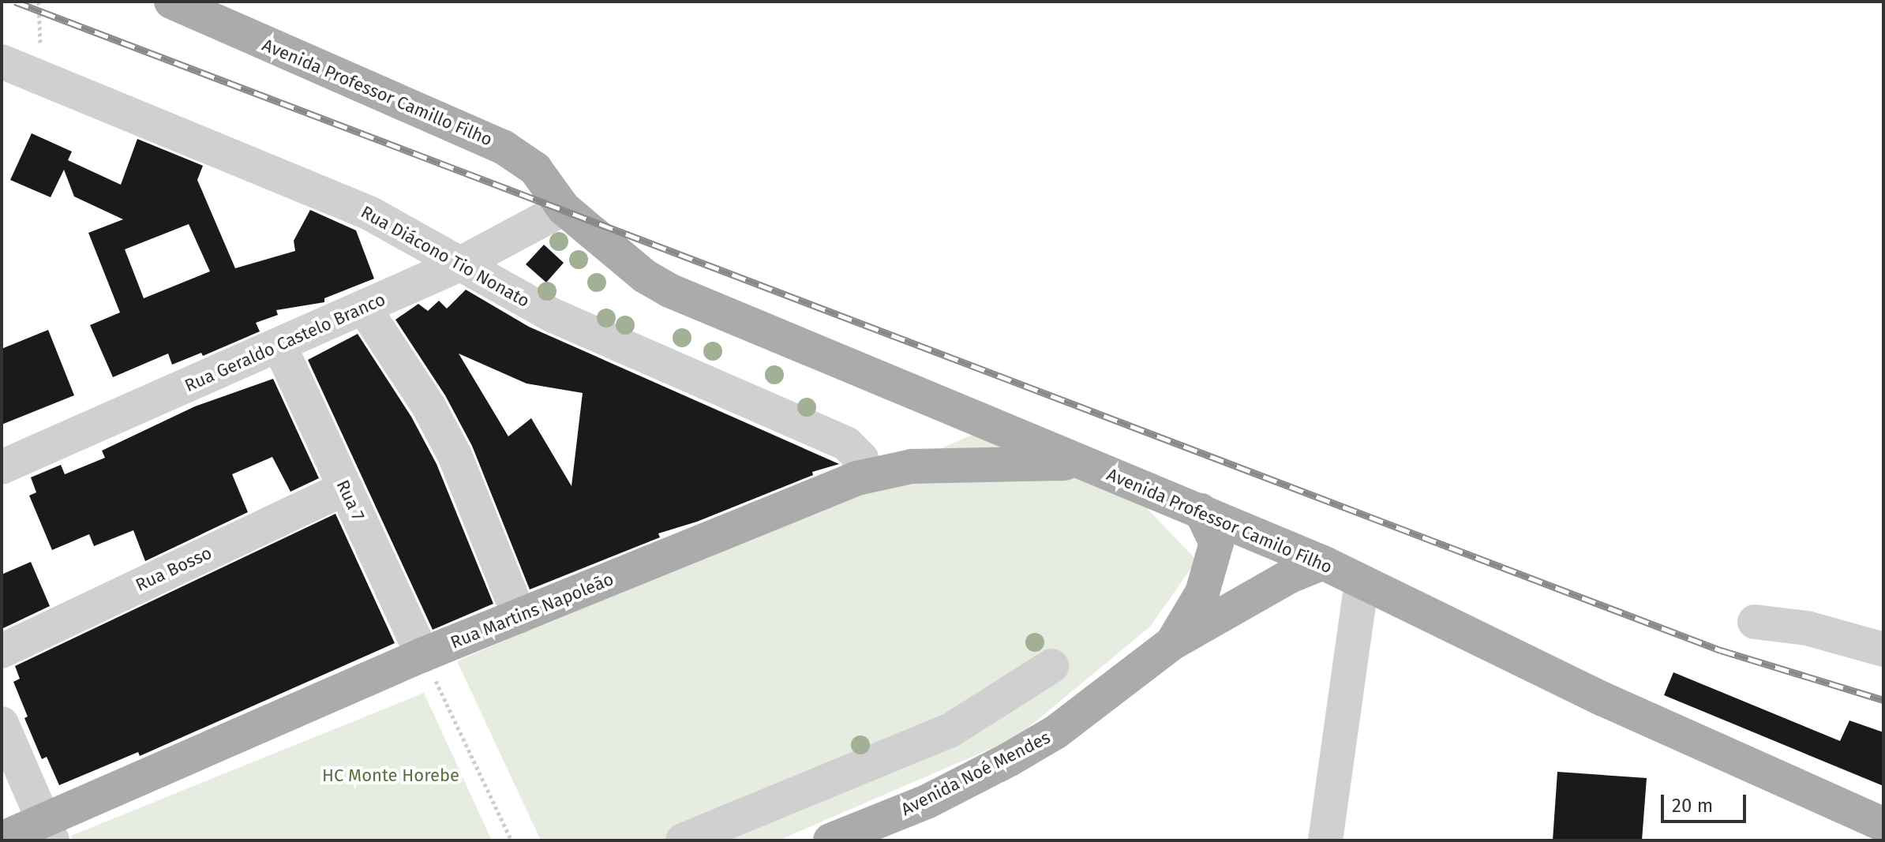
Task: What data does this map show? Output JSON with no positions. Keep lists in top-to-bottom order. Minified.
{"streets":{"main road":["Avenida Professor Camillo Filho","Avenida Professor Camilo Filho","Rua Martins Napoleão","Avenida Noé Mendes"],"street":["Rua Diácono Tio Nonato","Rua Geraldo Castelo Branco","Rua 7","Rua Bosso"]},"crossings":[["Avenida Professor Camillo Filho","Rua Geraldo Castelo Branco"],["Avenida Professor Camillo Filho","Avenida Professor Camilo Filho"],["Rua Diácono Tio Nonato","Rua Geraldo Castelo Branco"],["Rua Diácono Tio Nonato","Rua Martins Napoleão"],["Rua Geraldo Castelo Branco","Rua 7"],["Rua Geraldo Castelo Branco","Avenida Professor Camilo Filho"],["Rua 7","Rua Bosso"],["Rua 7","Rua Martins Napoleão"],["Avenida Professor Camilo Filho","Rua Martins Napoleão"]],"parks":["HC Monte Horebe"],"scale_bar":"20 m"}
